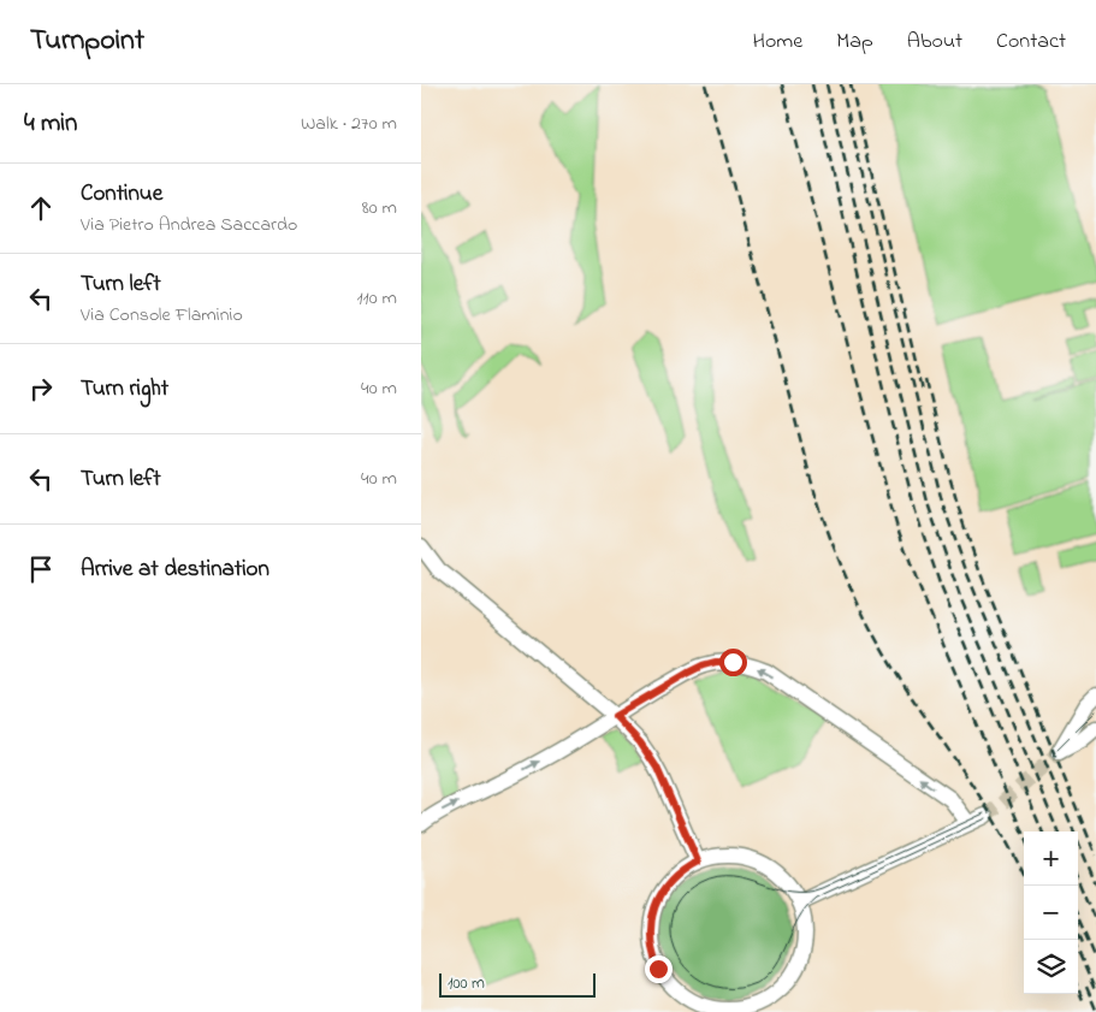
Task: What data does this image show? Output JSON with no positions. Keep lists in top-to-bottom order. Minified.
{"scale_bar":"100 m","page":{"header":"Turnpoint","nav":["Home","Map","About","Contact"],"heading":["4 min","Walk · 270 m"],"list":[["Continue","Via Pietro Andrea Saccardo","80 m"],["Turn left","Via Console Flaminio","110 m"],["Turn right","40 m"],["Turn left","40 m"],"Arrive at destination"],"map_buttons":["+","−"],"scale":"100 m"}}
